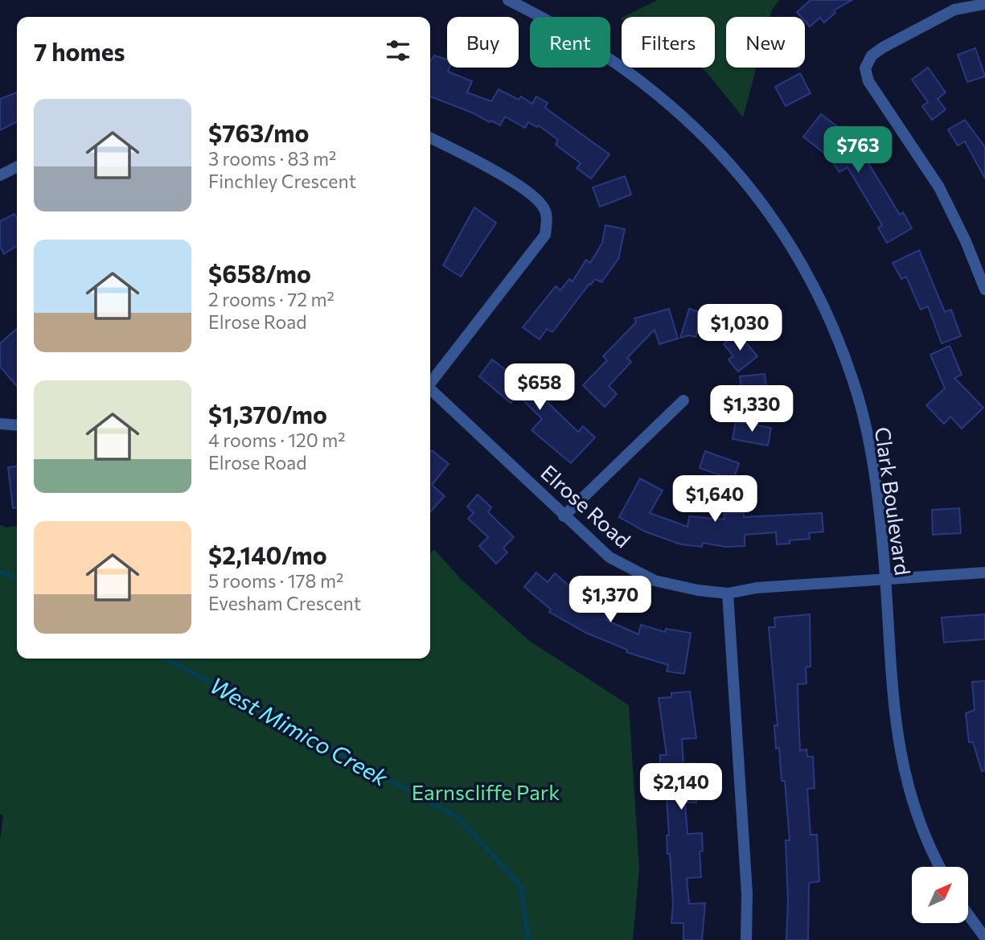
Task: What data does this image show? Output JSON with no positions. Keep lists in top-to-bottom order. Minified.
{"streets":{"street":["Clark Boulevard","Elrose Road"]},"crossings":[["Clark Boulevard","Elrose Road"]],"water":["West Mimico Creek"],"parks":["Earnscliffe Park"],"north":"top right","page":{"chip":["Buy","Rent","Filters","New"],"heading":"7 homes","list":[{"name":"$763/mo","note":"3 rooms · 83 m² · Finchley Crescent"},{"name":"$658/mo","note":"2 rooms · 72 m² · Elrose Road"},{"name":"$1,370/mo","note":"4 rooms · 120 m² · Elrose Road"},{"name":"$2,140/mo","note":"5 rooms · 178 m² · Evesham Crescent"}],"price":["$763","$1,030","$658","$1,330","$1,640","$1,370","$2,140"]}}
